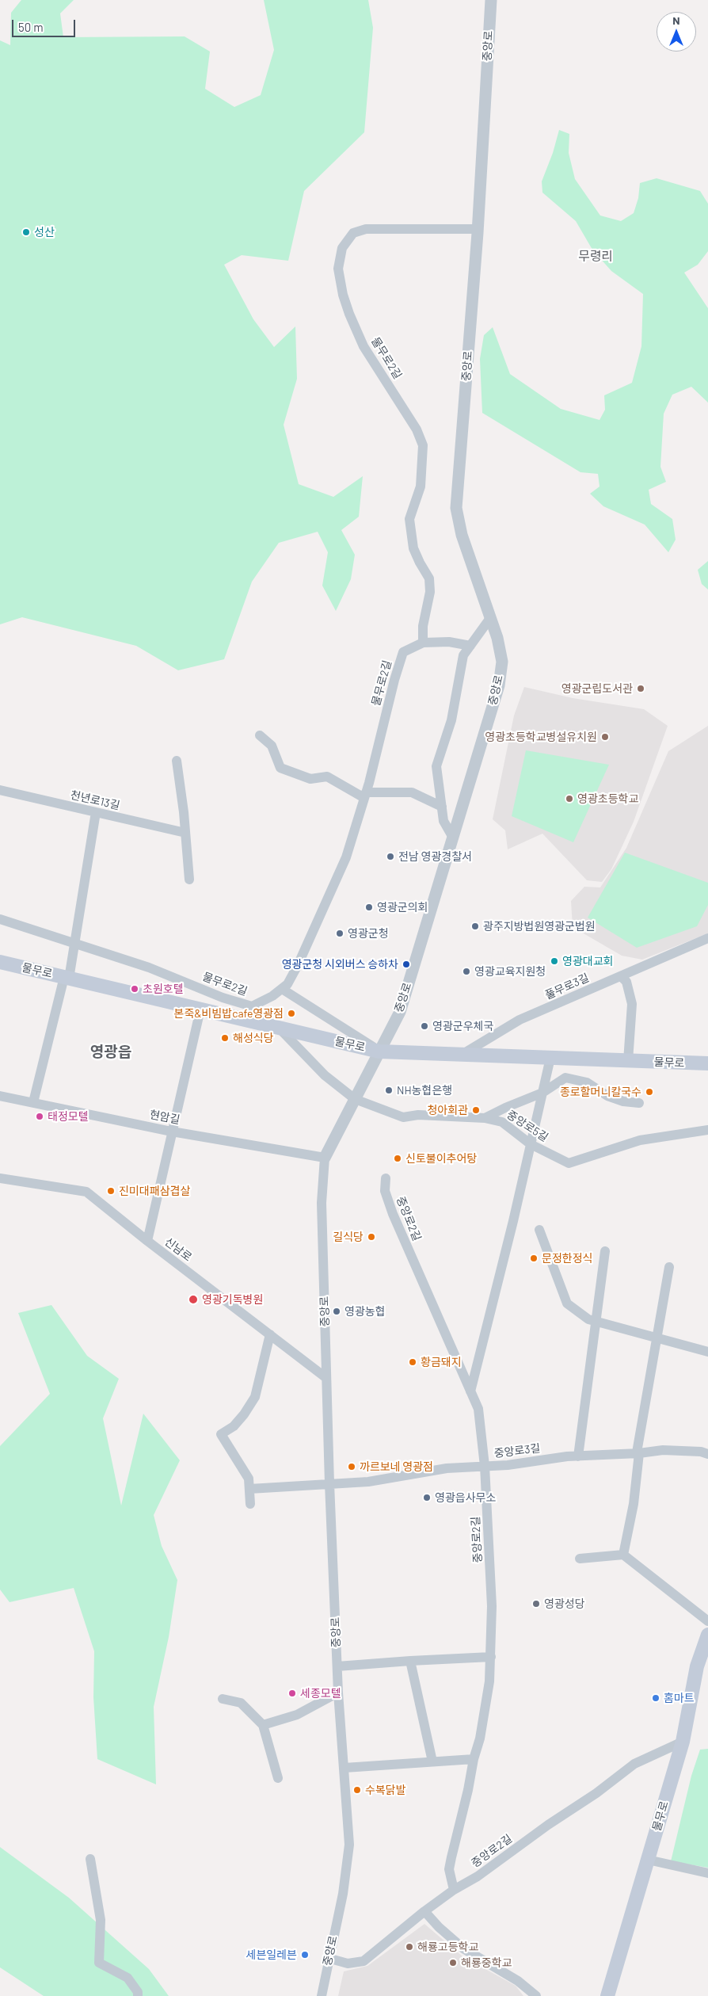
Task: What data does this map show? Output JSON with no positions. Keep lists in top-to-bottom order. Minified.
{"streets":{"main road":["물무로"],"street":["중앙로","물무로2길","천년로13길","풀무로3길","현암길","중앙로5길","중앙로2길","신남로","중앙로3길"]},"crossings":[["중앙로","물무로2길"],["중앙로","물무로"],["중앙로","현암길"],["중앙로","중앙로5길"],["중앙로","중앙로2길"],["중앙로","신남로"],["중앙로","중앙로3길"],["물무로","풀무로3길"],["물무로","중앙로5길"],["물무로","중앙로2길"],["중앙로2길","중앙로3길"]],"districts":["무령리","영광읍"],"places":["성산","영광군립도서관","영광초등학교병설유치원","영광초등학교","전남 영광경찰서","영광군의회","광주지방법원영광군법원","영광군청","영광대교회","영광군청 시외버스 승하차","영광교육지원청","초원호텔","본죽&비빔밥cafe영광점","영광군우체국","해성식당","NH농협은행","종로할머니칼국수","청아회관","태정모텔","신토불이추어탕","진미대패삼겹살","길식당","문정한정식","영광기독병원","영광농협","황금돼지","까르보네 영광점","영광읍사무소","영광성당","세종모텔","홈마트","수복닭발","해룡고등학교","세븐일레븐","해룡중학교"],"scale_bar":"50 m","north":"top"}
